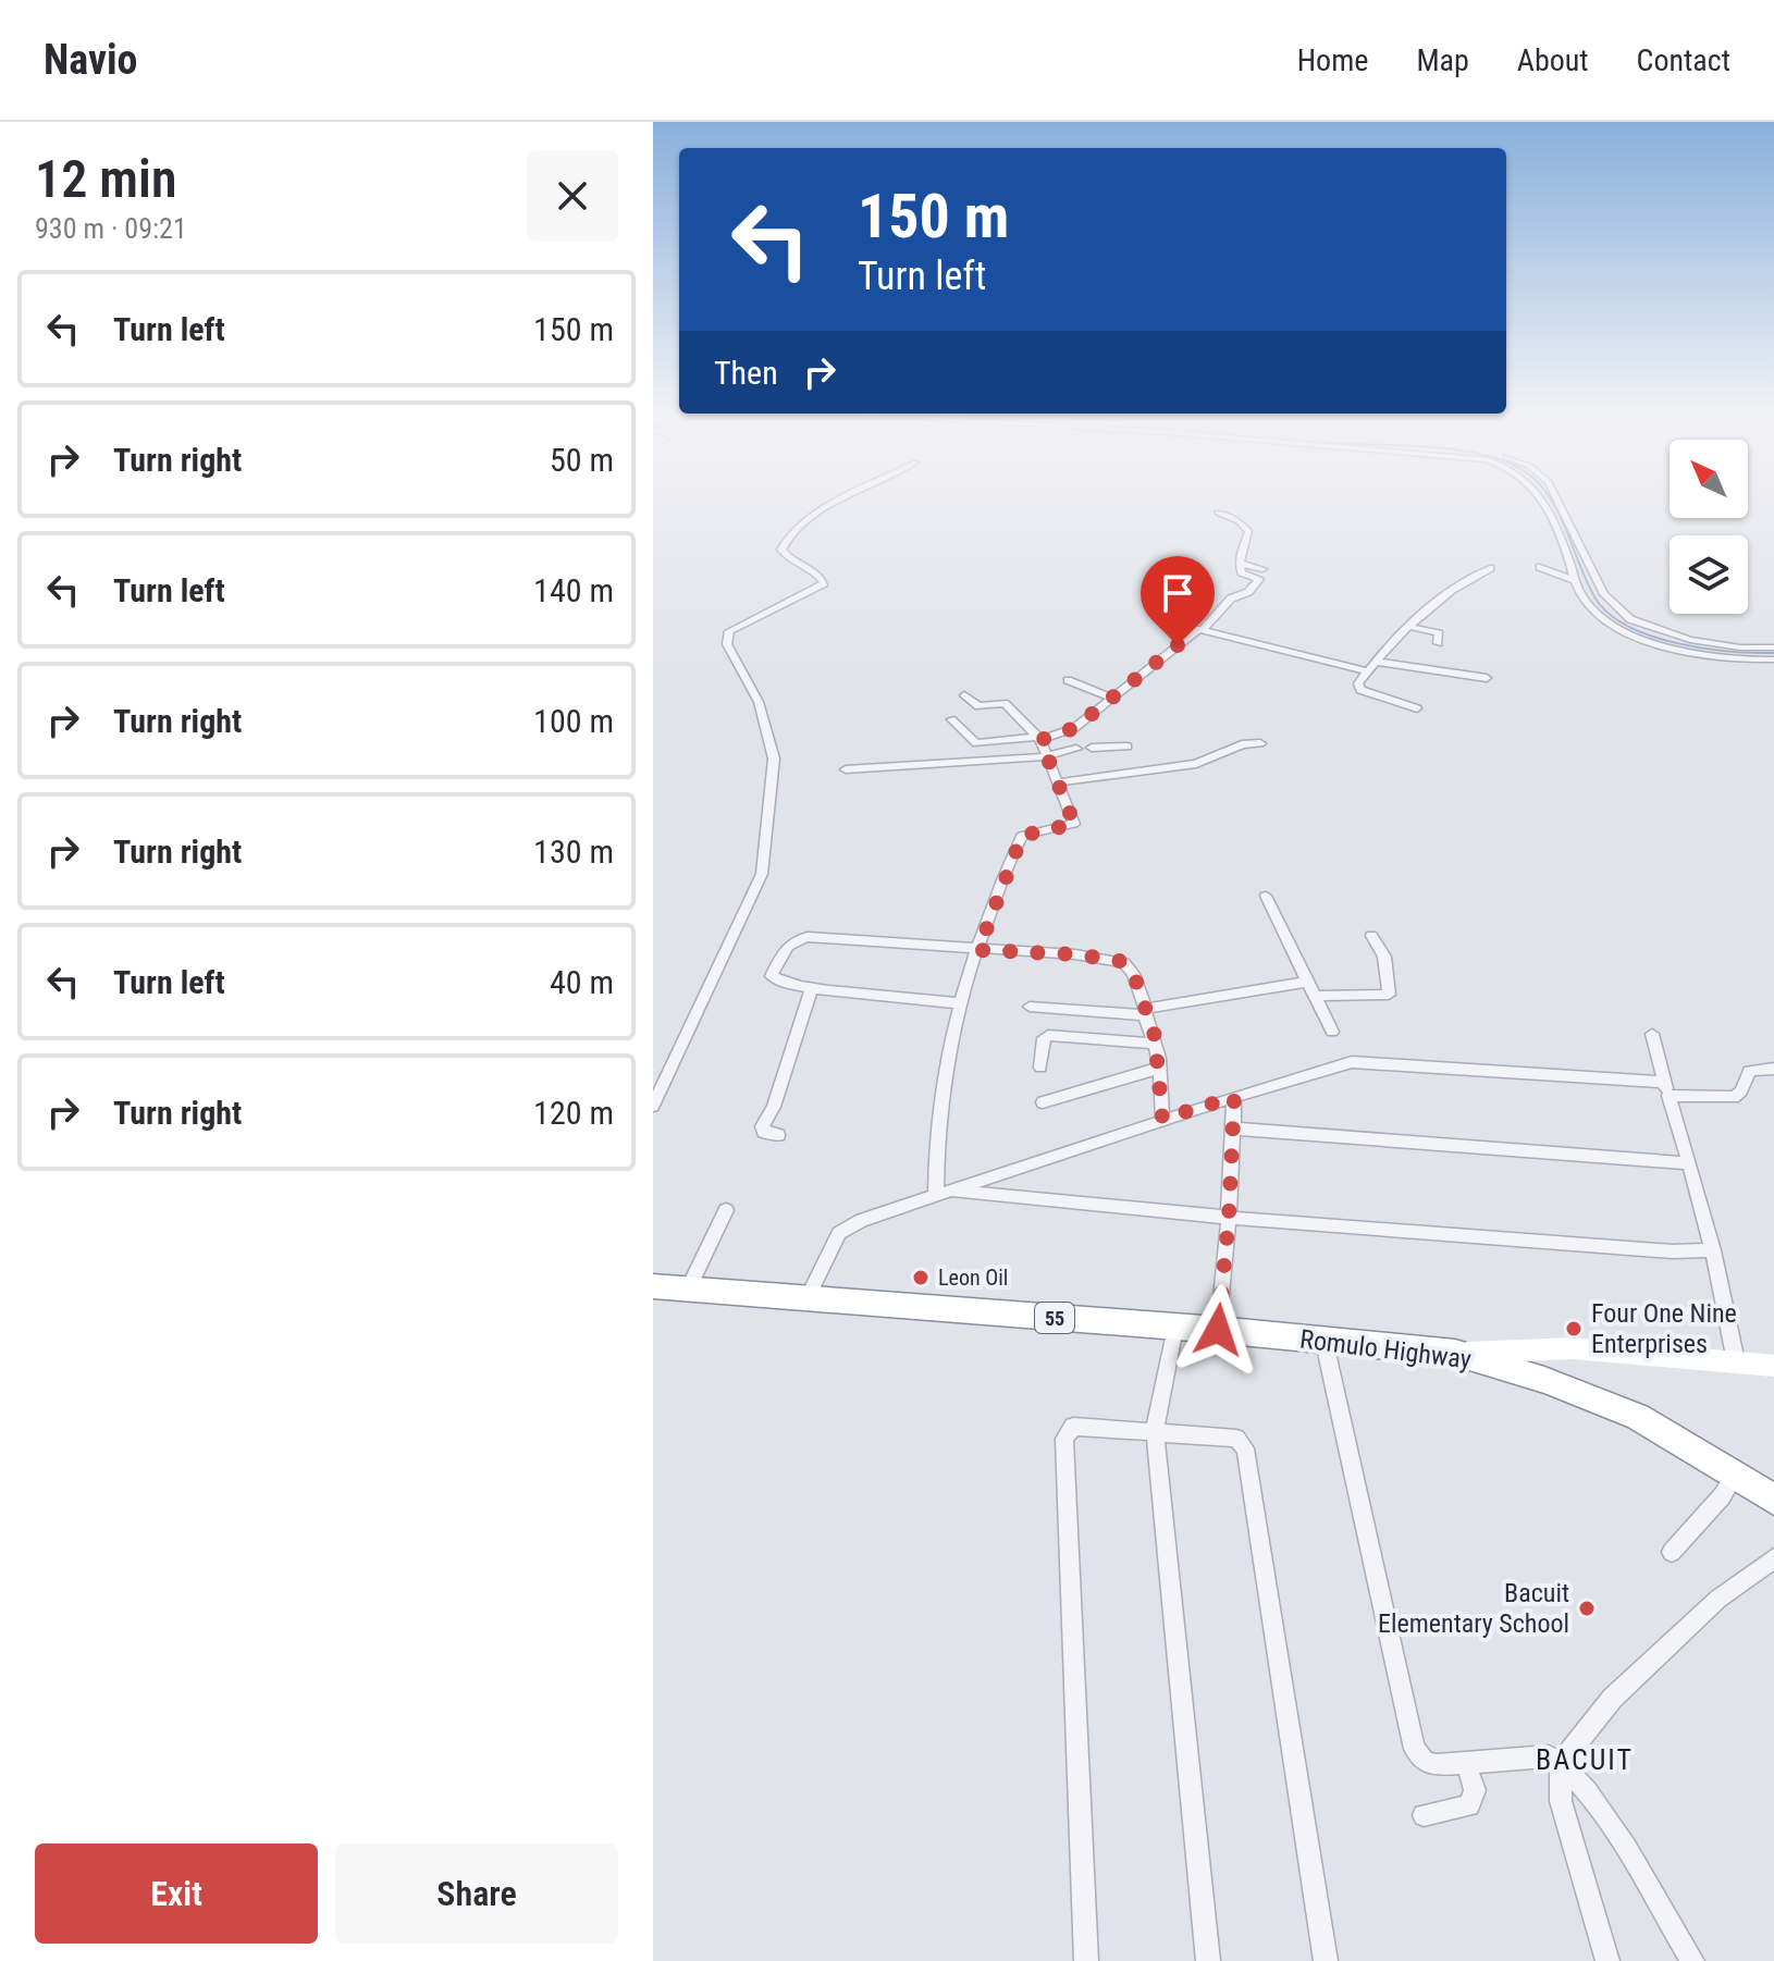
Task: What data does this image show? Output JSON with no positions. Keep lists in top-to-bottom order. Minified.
{"streets":{"highway":["55","Romulo Highway"]},"districts":["BACUIT"],"places":["Leon Oil","Four One Nine Enterprises","Bacuit Elementary School"],"north":"top left","page":{"header":"Navio","nav":["Home","Map","About","Contact"],"heading":["12 min","930 m · 09:21"],"turn":["150 m","Turn left"],"list":[{"name":"Turn left","value":"150 m"},{"name":"Turn right","value":"50 m"},{"name":"Turn left","value":"140 m"},{"name":"Turn right","value":"100 m"},{"name":"Turn right","value":"130 m"},{"name":"Turn left","value":"40 m"},{"name":"Turn right","value":"120 m"}],"then":"Then","buttons":["Exit","Share"]}}
